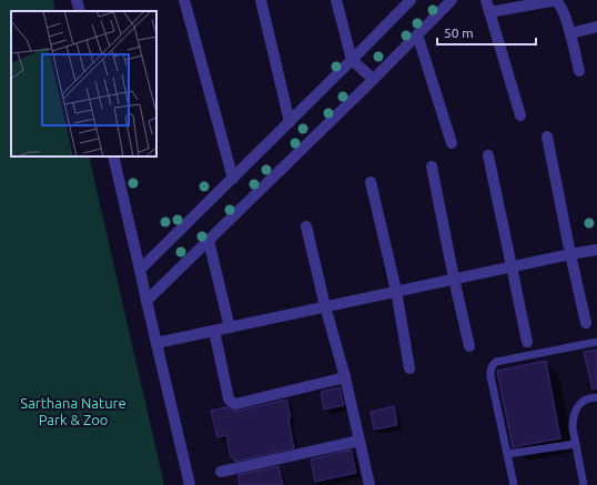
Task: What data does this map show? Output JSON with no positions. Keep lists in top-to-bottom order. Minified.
{"parks":["Sarthana Nature Park & Zoo"],"scale_bar":"50 m"}
